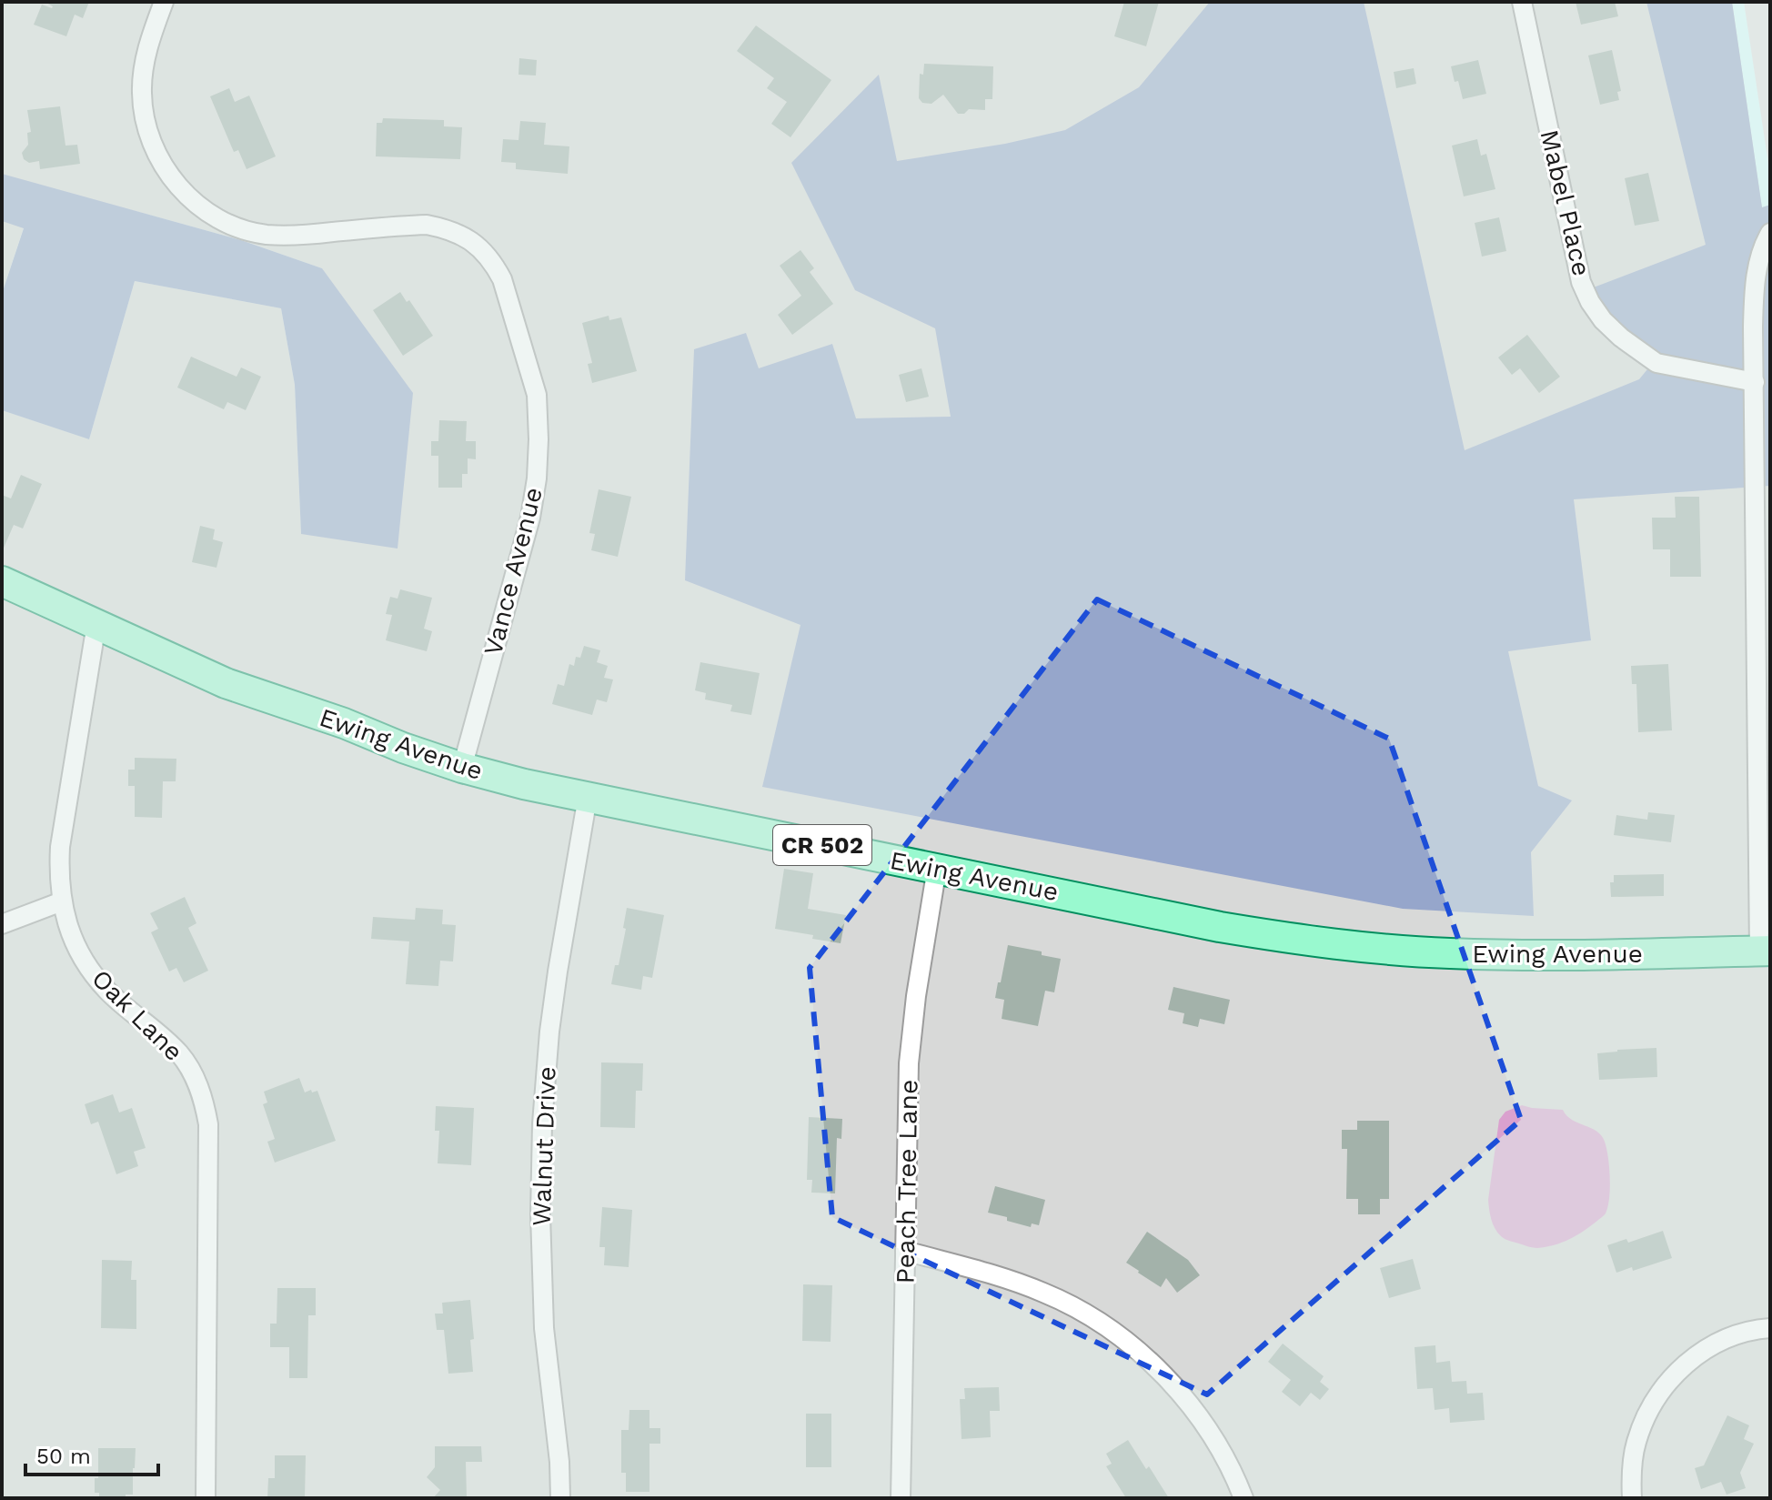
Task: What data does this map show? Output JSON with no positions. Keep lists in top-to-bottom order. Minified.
{"streets":{"main road":["Ewing Avenue","CR 502"],"street":["Mabel Place","Vance Avenue","Oak Lane","Walnut Drive","Peach Tree Lane"]},"crossings":[["Vance Avenue","Ewing Avenue"],["Ewing Avenue","Oak Lane"],["Ewing Avenue","Walnut Drive"],["Ewing Avenue","Peach Tree Lane"]],"scale_bar":"50 m"}
